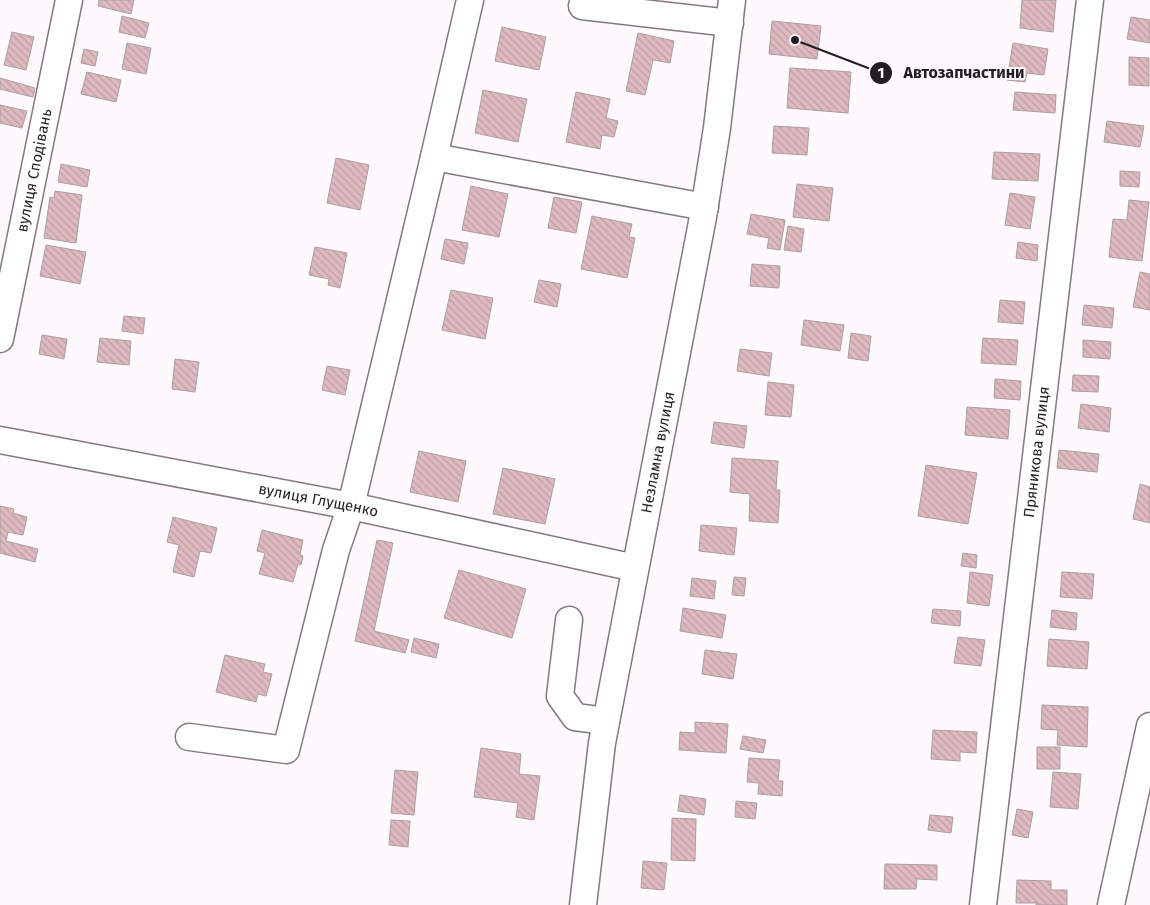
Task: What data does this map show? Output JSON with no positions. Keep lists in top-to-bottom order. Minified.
{"streets":{"street":["вулиця Сподівань","Незламна вулиця","Пряникова вулиця","вулиця Глущенко"]},"crossings":[["Незламна вулиця","вулиця Глущенко"]],"places":["Автозапчастини"]}
